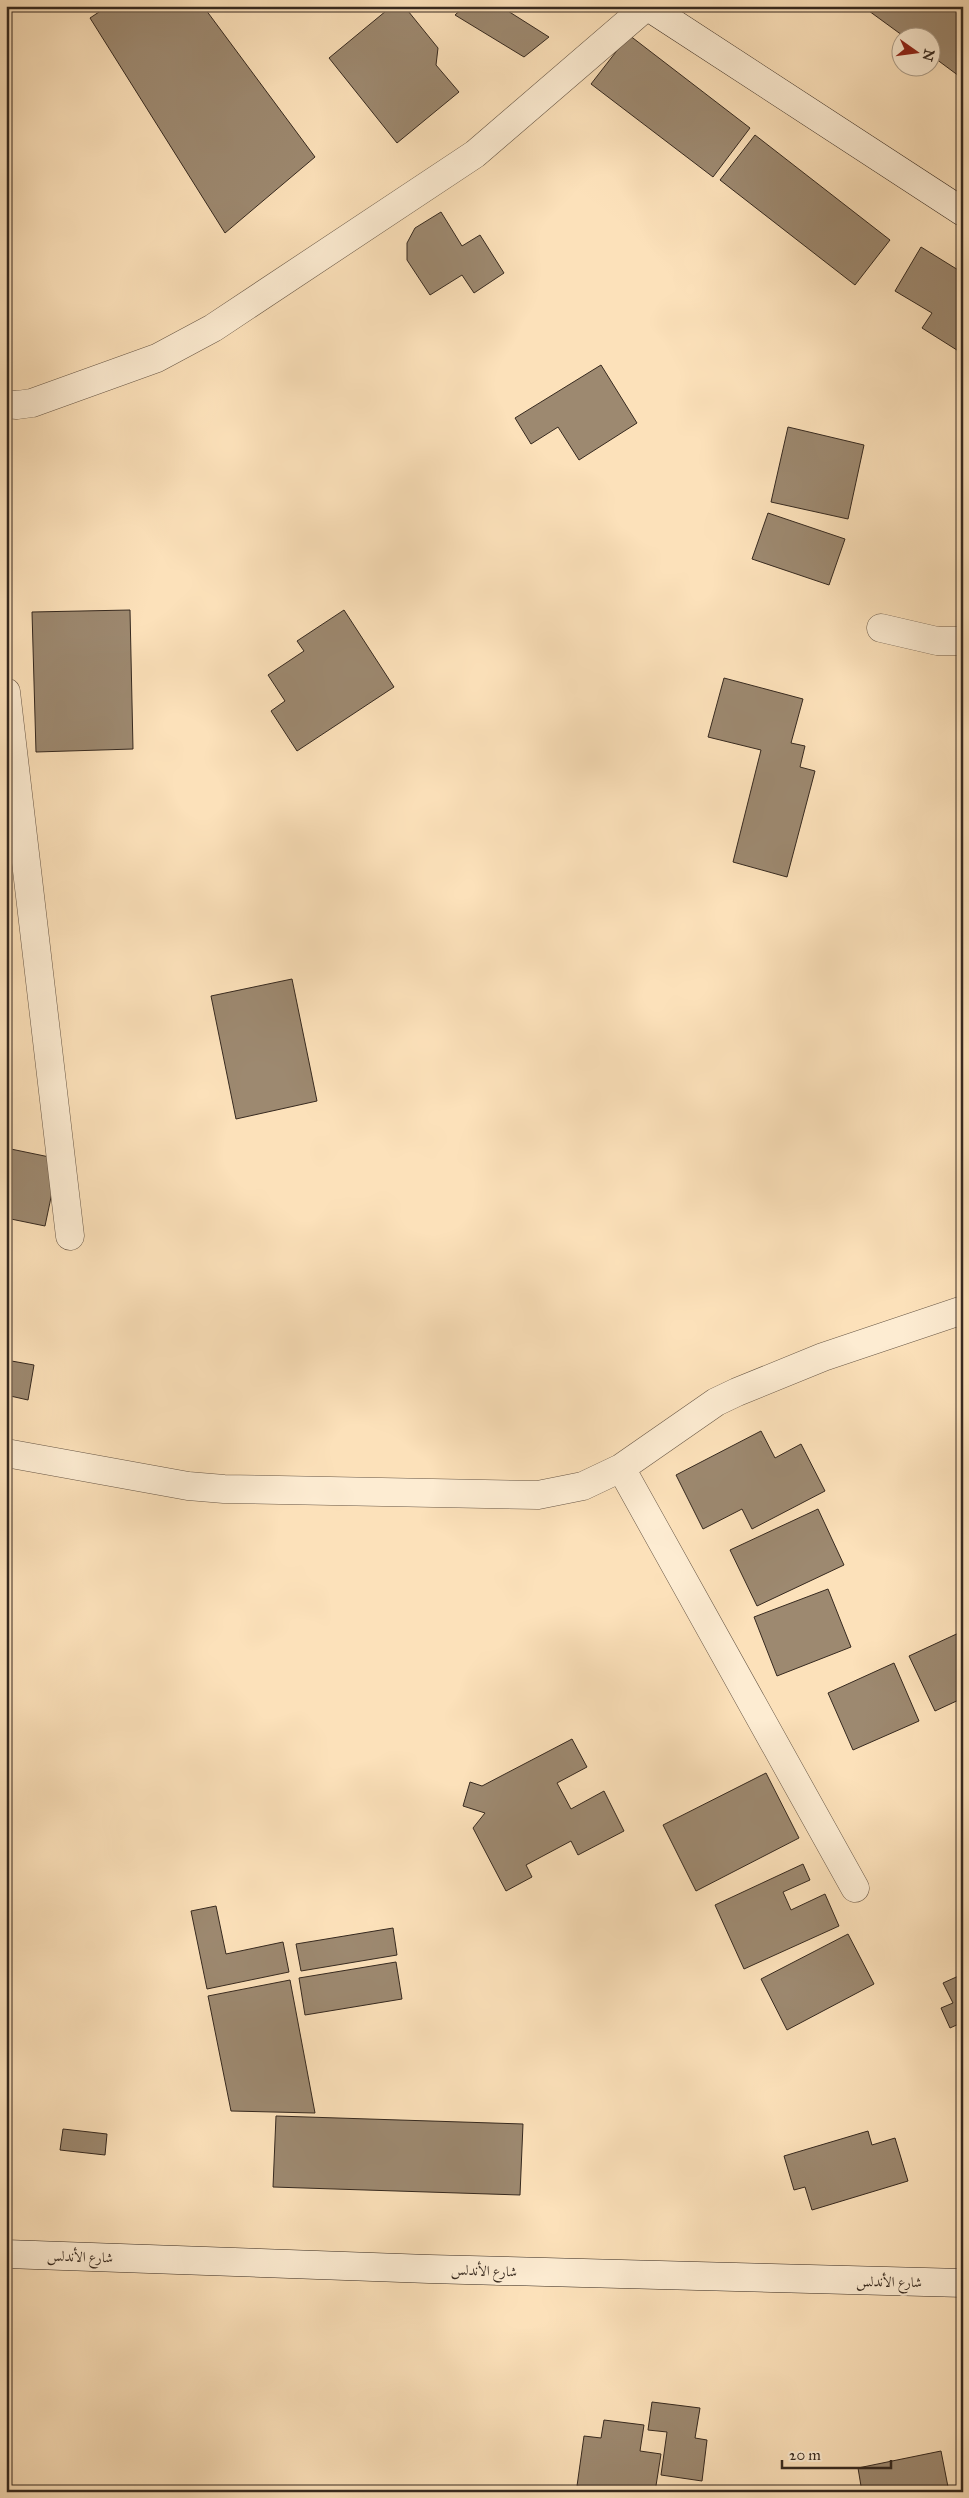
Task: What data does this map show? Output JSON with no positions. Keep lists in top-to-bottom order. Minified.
{"streets":{"street":["شارع الأندلس"]},"scale_bar":"20 m","north":"right"}
